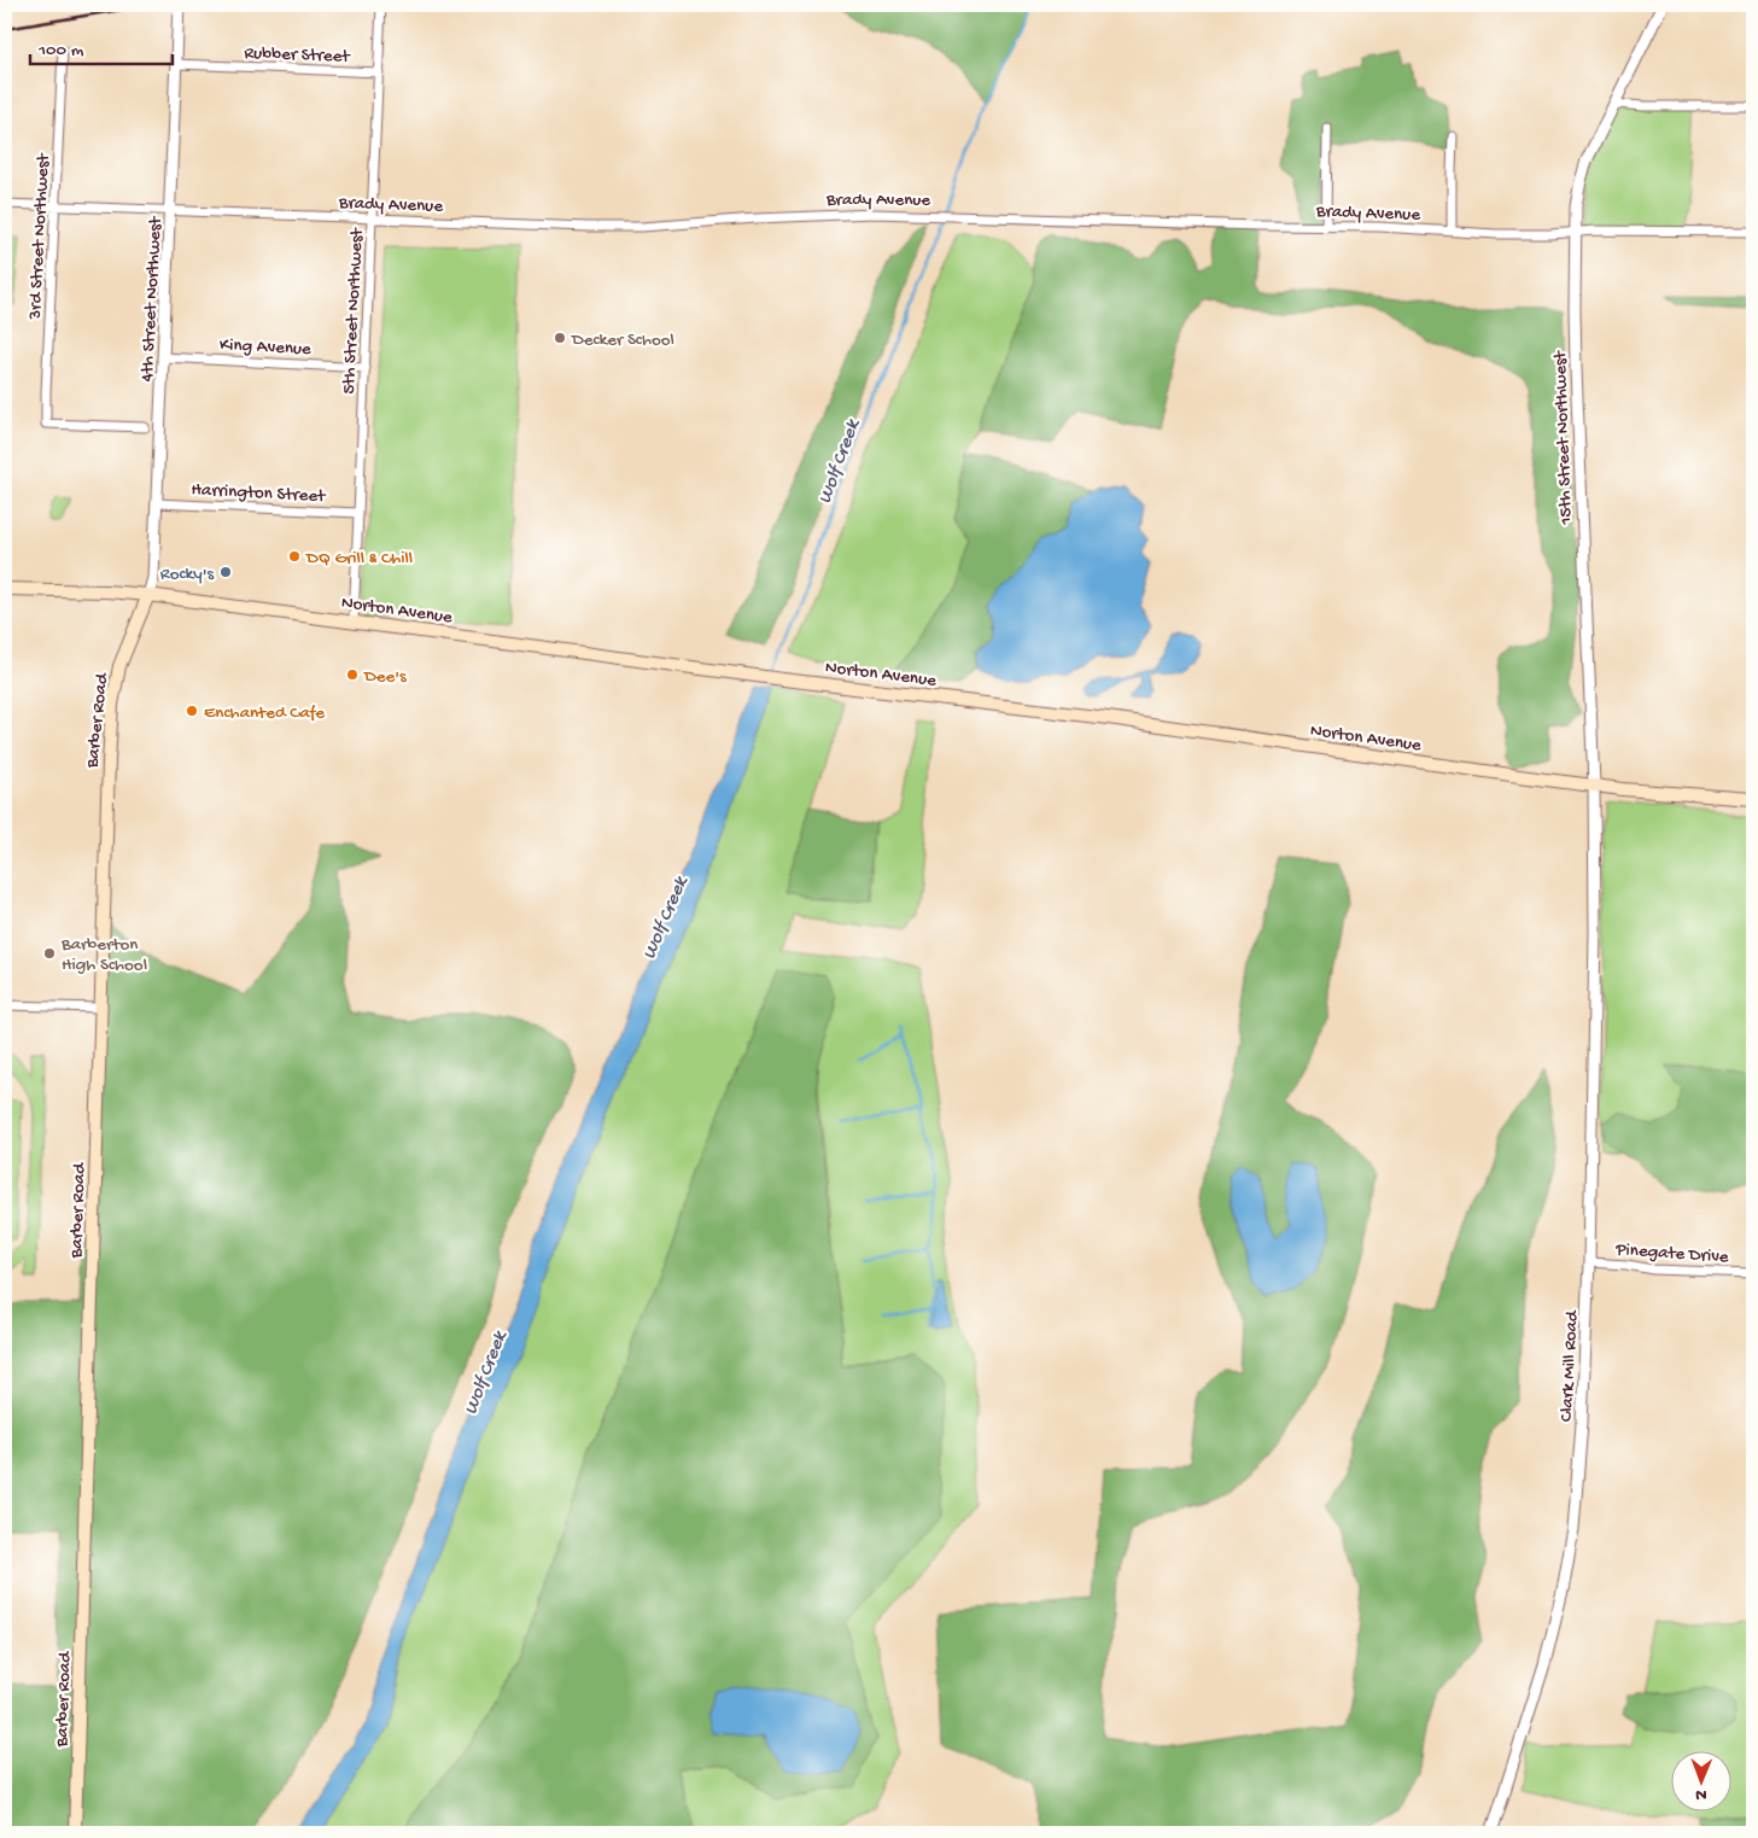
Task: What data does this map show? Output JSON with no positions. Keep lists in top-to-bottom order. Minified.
{"streets":{"main road":["Norton Avenue","Barber Road"],"street":["Rubber Street","Brady Avenue","3rd Street Northwest","4th Street Northwest","5th Street Northwest","King Avenue","15th Street Northwest","Harrington Street","Pinegate Drive","Clark Mill Road"]},"crossings":[["Rubber Street","4th Street Northwest"],["Rubber Street","5th Street Northwest"],["Brady Avenue","3rd Street Northwest"],["Brady Avenue","4th Street Northwest"],["Brady Avenue","5th Street Northwest"],["Brady Avenue","15th Street Northwest"],["4th Street Northwest","King Avenue"],["4th Street Northwest","Harrington Street"],["4th Street Northwest","Norton Avenue"],["4th Street Northwest","Barber Road"],["5th Street Northwest","King Avenue"],["5th Street Northwest","Harrington Street"],["5th Street Northwest","Norton Avenue"],["15th Street Northwest","Norton Avenue"],["15th Street Northwest","Clark Mill Road"],["Norton Avenue","Barber Road"],["Pinegate Drive","Clark Mill Road"]],"water":["Wolf Creek"],"places":["Decker School","DQ Grill & Chill","Rocky's","Dee's","Enchanted Cafe","Barberton High School"],"scale_bar":"100 m","north":"bottom"}
